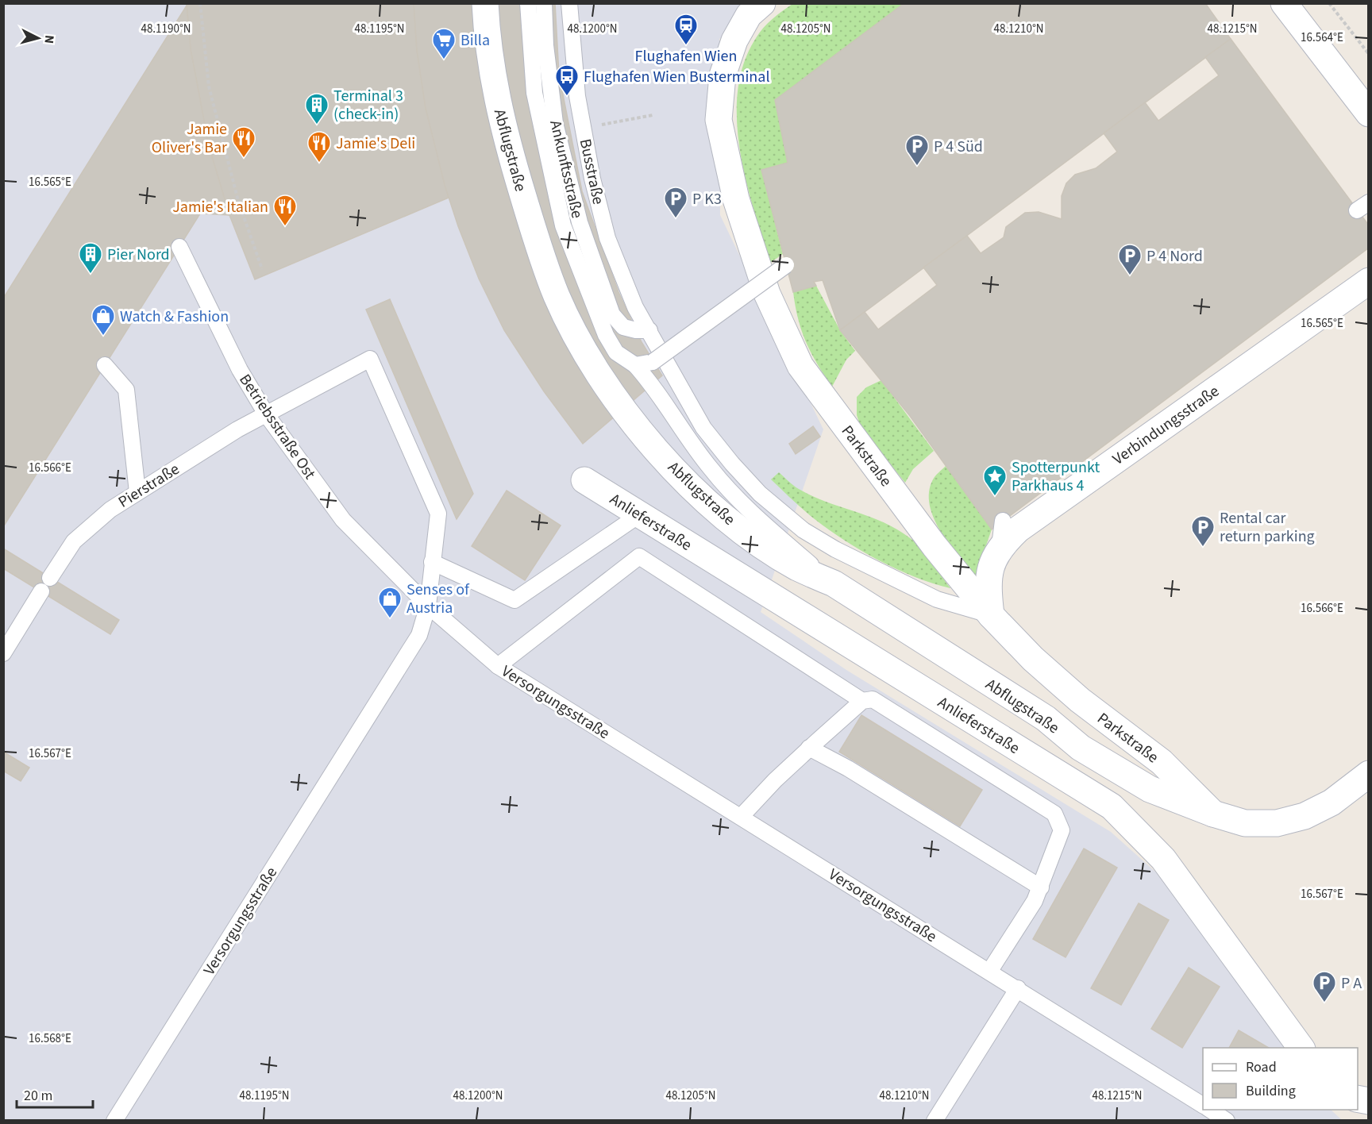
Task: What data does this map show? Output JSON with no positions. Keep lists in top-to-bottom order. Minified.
{"streets":{"street":["Abflugstraße","Verbindungsstraße","Parkstraße","Anlieferstraße"],"lane":["Ankunftsstraße","Busstraße","Betriebsstraße Ost","Pierstraße","Versorgungsstraße"]},"crossings":[["Abflugstraße","Parkstraße"],["Ankunftsstraße","Busstraße"],["Busstraße","Verbindungsstraße"],["Busstraße","Parkstraße"],["Verbindungsstraße","Parkstraße"],["Betriebsstraße Ost","Pierstraße"],["Betriebsstraße Ost","Versorgungsstraße"]],"places":{"station":["Flughafen Wien"],"supermarket":["Billa"],"bus stop":["Flughafen Wien Busterminal"],"building":["Terminal 3 (check-in)","Pier Nord"],"restaurant":["Jamie Oliver's Bar","Jamie's Deli","Jamie's Italian"],"parking":["P 4 Süd","P K3","P 4 Nord","Rental car return parking","P A"],"shop":["Watch & Fashion","Senses of Austria"],"place":["Spotterpunkt Parkhaus 4"]},"legend":["Road","Building"],"scale_bar":"20 m","north":"right","coordinates":["48.1190°N","48.1195°N","48.1200°N","48.1205°N","48.1210°N","48.1215°N","16.564°E","16.565°E","16.566°E","16.567°E","16.568°E"]}
